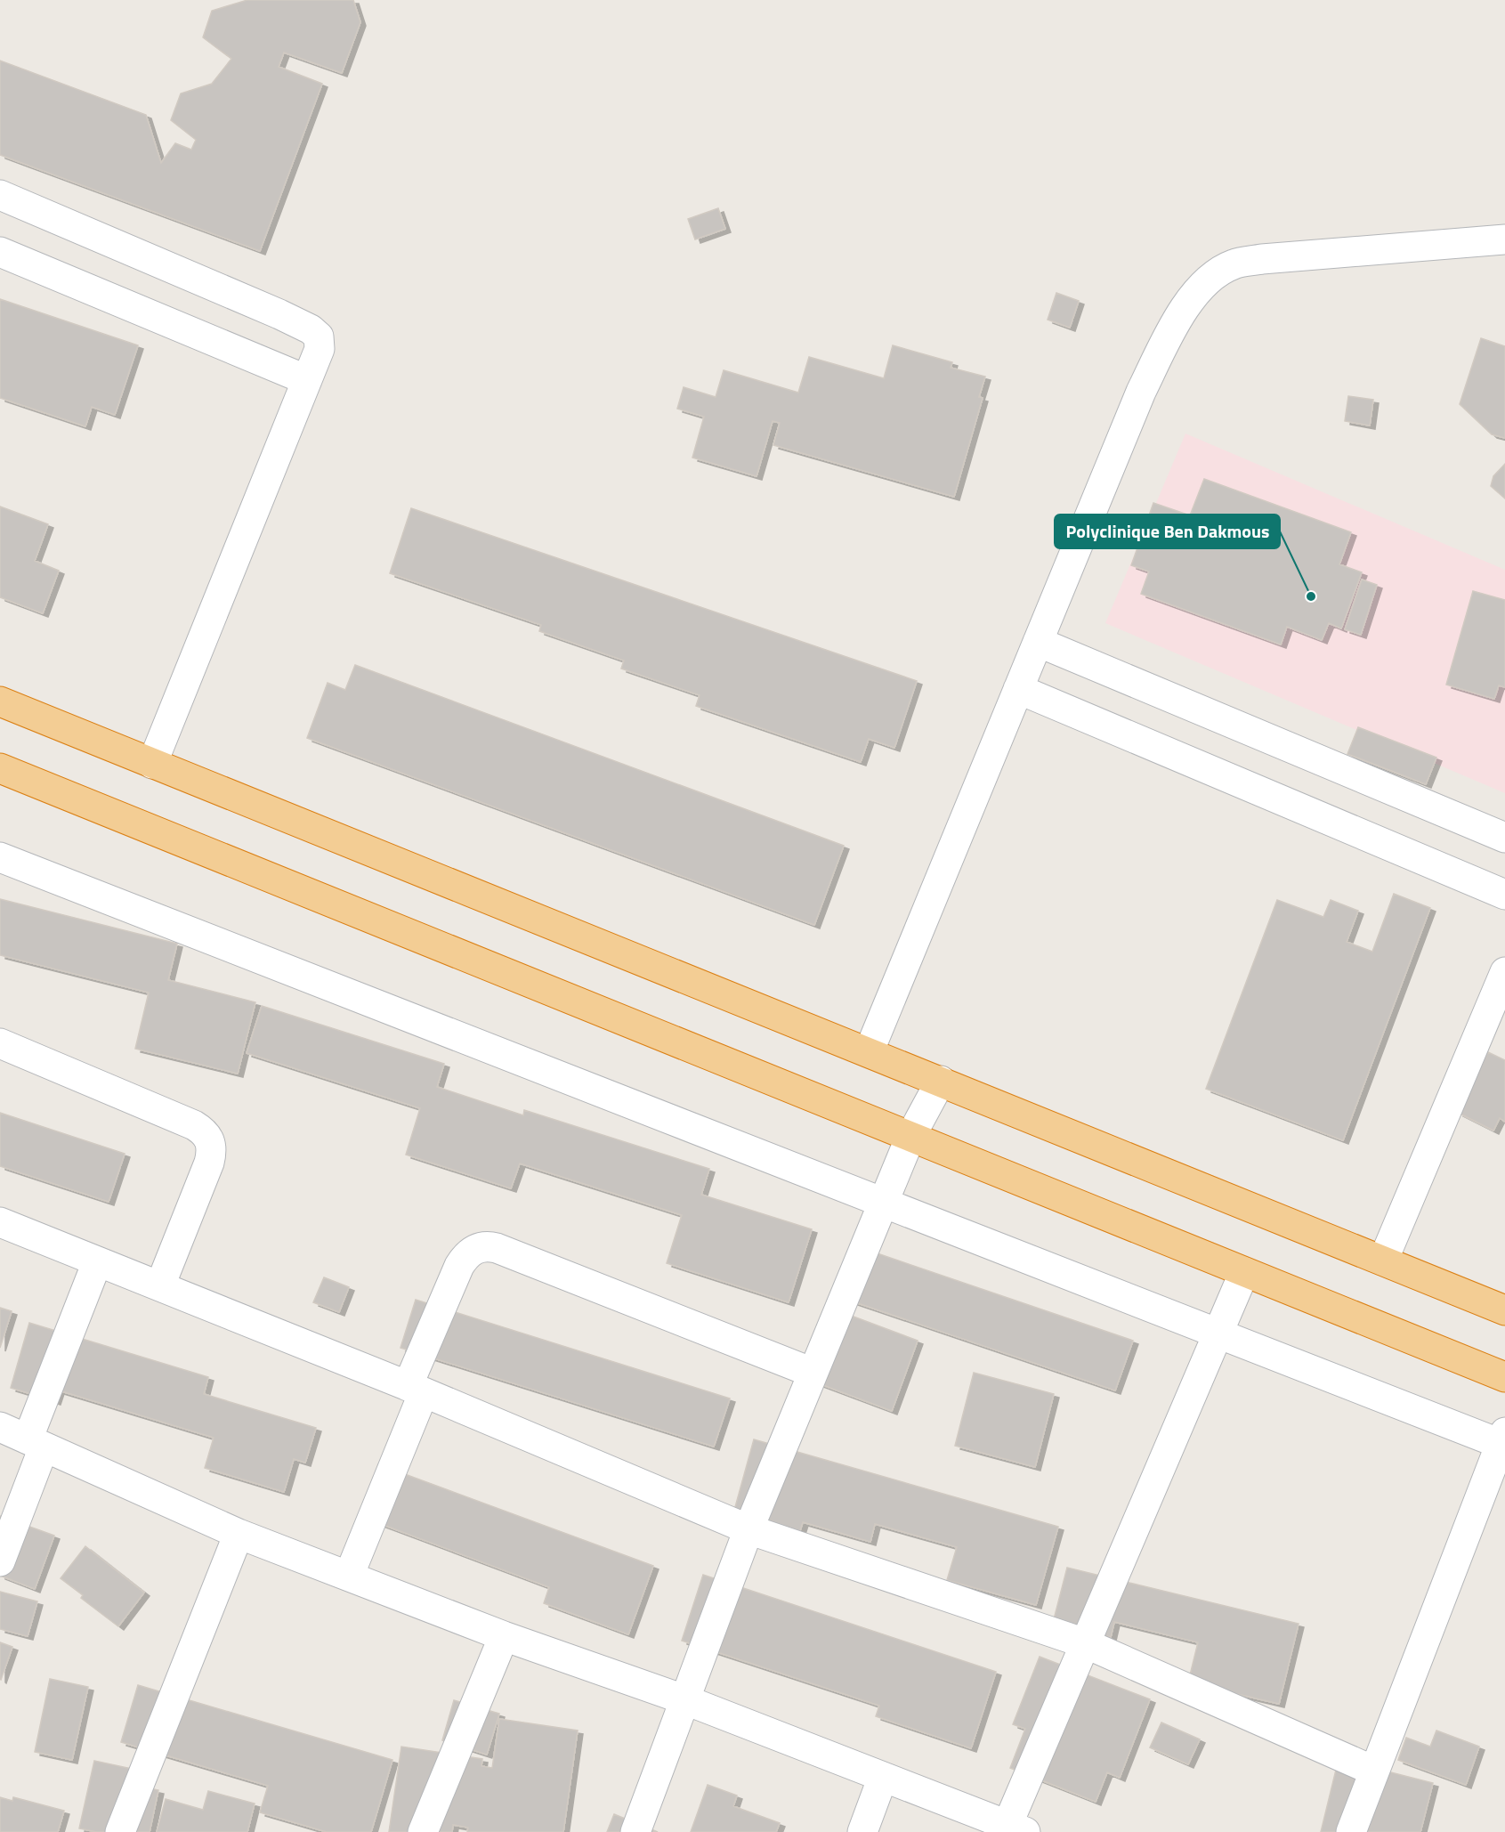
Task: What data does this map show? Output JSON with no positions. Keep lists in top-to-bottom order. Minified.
{"places":["Polyclinique Ben Dakmous"]}
